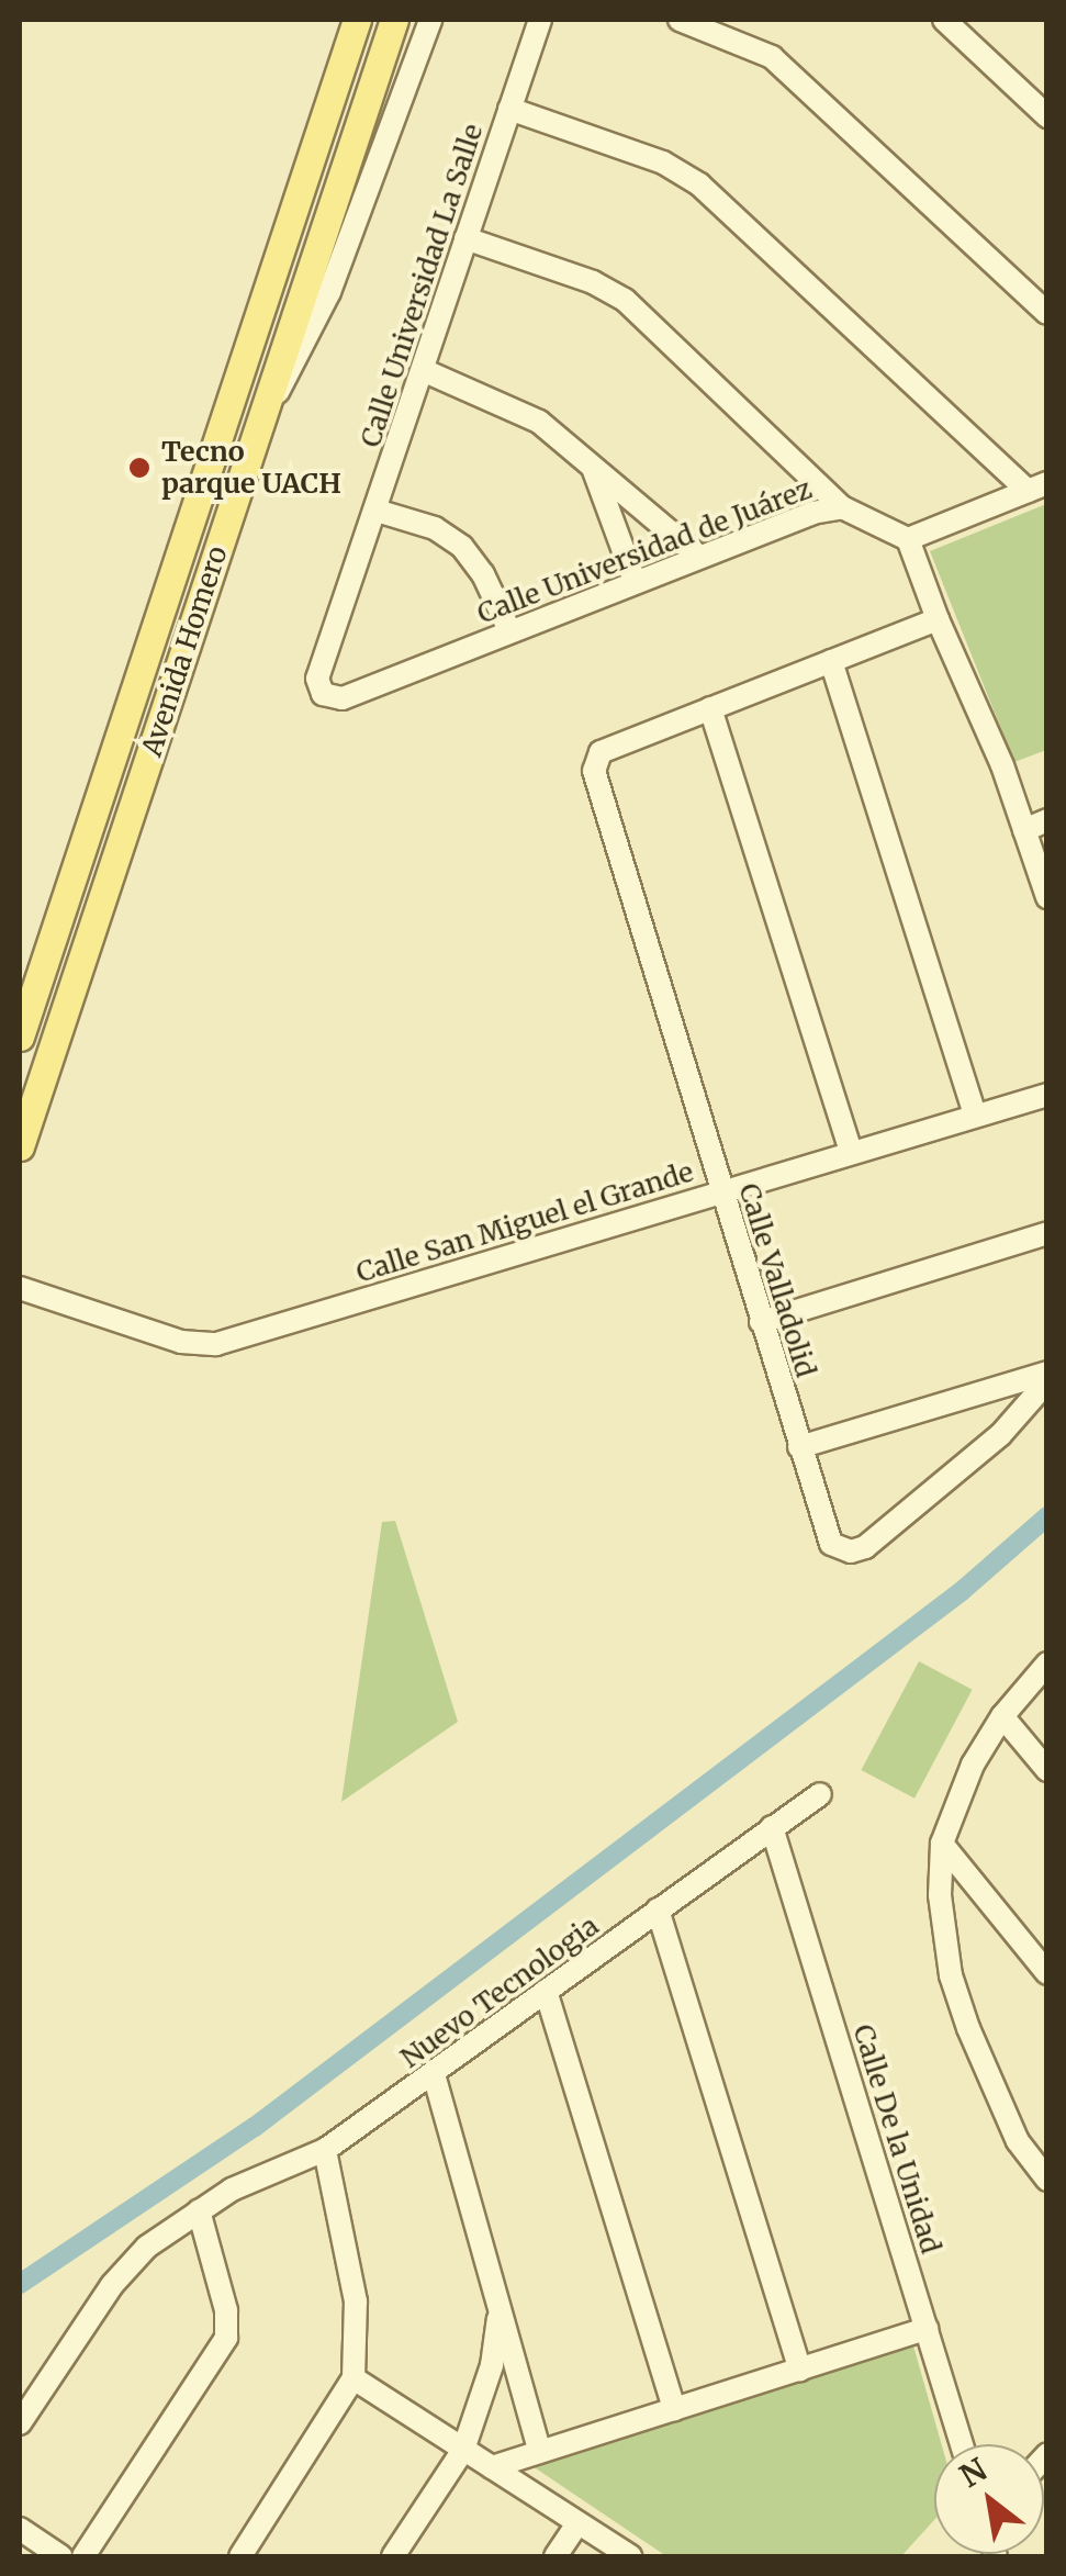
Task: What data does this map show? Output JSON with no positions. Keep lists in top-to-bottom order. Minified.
{"streets":{"main road":["Avenida Homero"],"street":["Calle Universidad La Salle","Calle Universidad de Juárez","Calle San Miguel el Grande","Calle Valladolid","Nuevo Tecnologia","Calle De la Unidad"]},"crossings":[["Calle Universidad La Salle","Calle Universidad de Juárez"],["Calle San Miguel el Grande","Calle Valladolid"],["Nuevo Tecnologia","Calle De la Unidad"]],"places":["Tecno parque UACH"],"north":"top left"}
